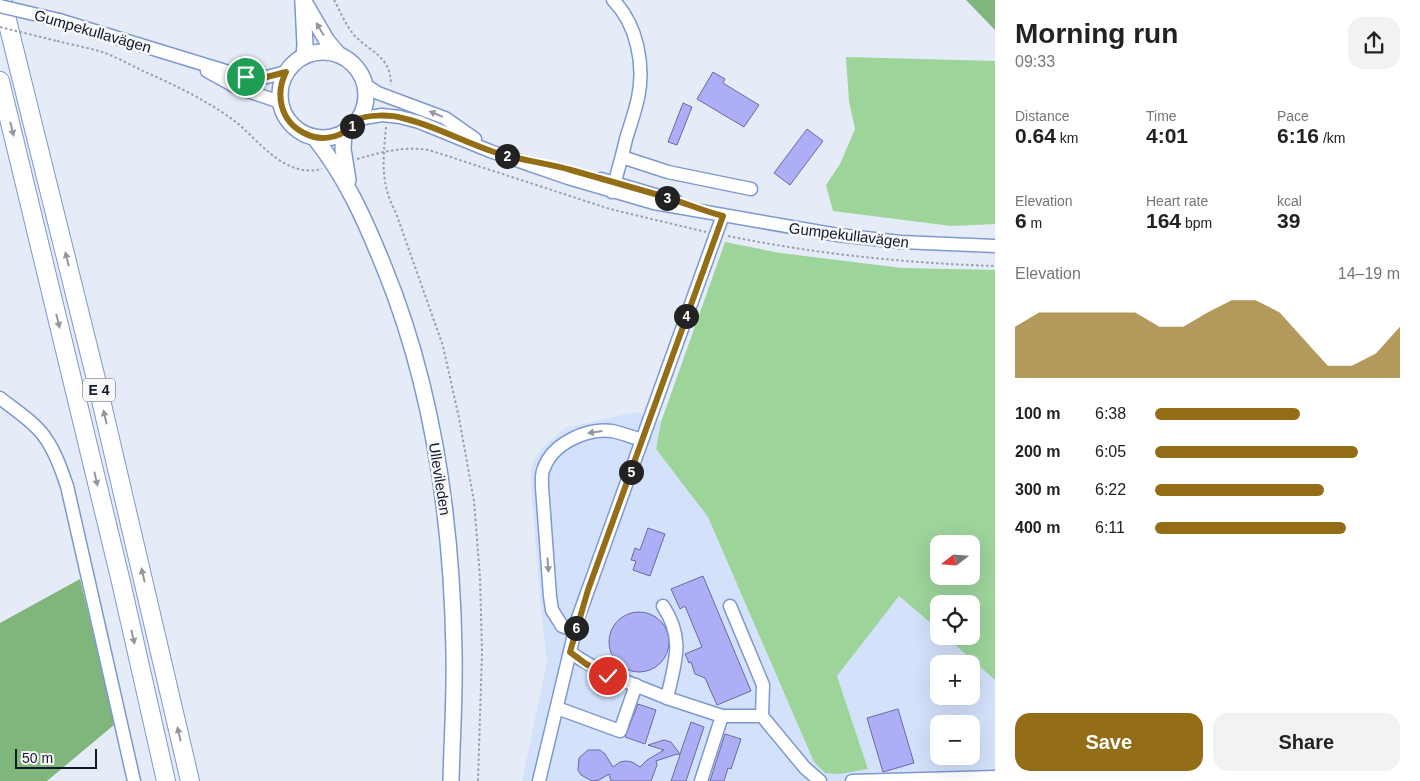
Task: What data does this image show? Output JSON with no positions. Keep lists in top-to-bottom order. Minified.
{"streets":{"highway":["E 4"],"main road":["Ullevileden"],"street":["Gumpekullavägen"]},"crossings":[["Gumpekullavägen","Ullevileden"]],"scale_bar":"50 m","north":"left","page":{"heading":["Morning run","09:33"],"stats":[["Distance","0.64 km"],["Time","4:01"],["Pace","6:16 /km"],["Elevation","6 m"],["Heart rate","164 bpm"],["kcal","39"]],"pins":["1","2","3","4","5","6"],"chart":["Elevation","14–19 m"],"list":[{"name":"100 m","note":"6:38"},{"name":"200 m","note":"6:05"},{"name":"300 m","note":"6:22"},{"name":"400 m","note":"6:11"}],"map_buttons":["+","−"],"buttons":["Save","Share"],"scale":"50 m"}}
